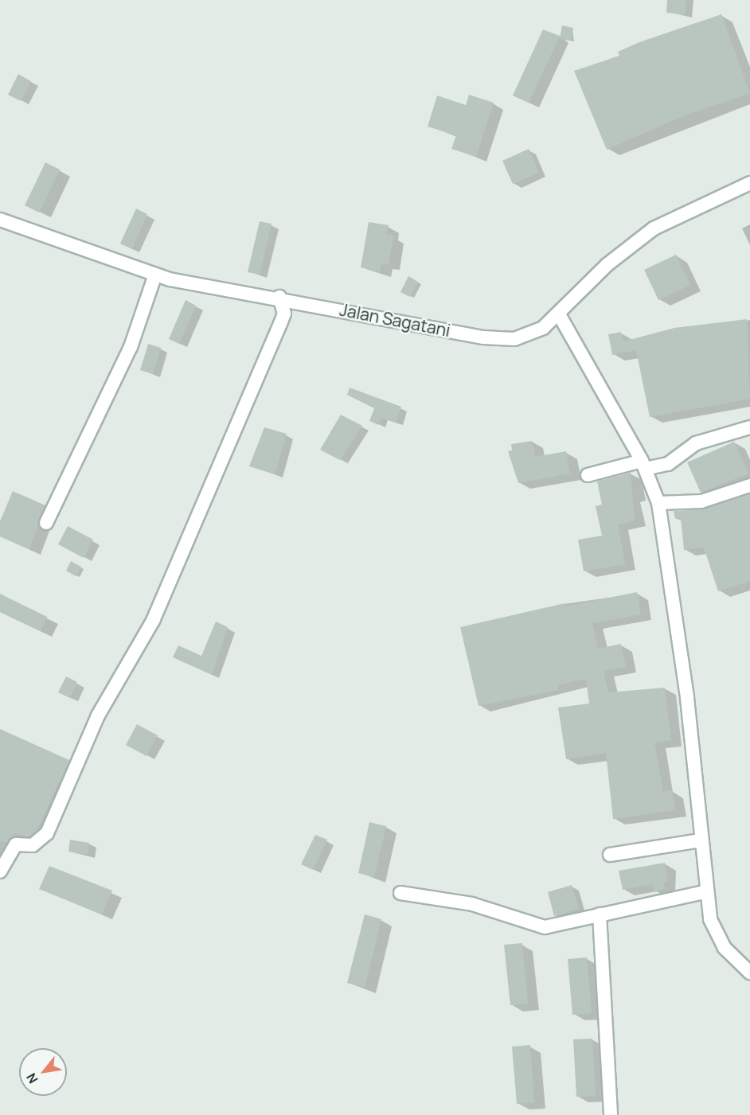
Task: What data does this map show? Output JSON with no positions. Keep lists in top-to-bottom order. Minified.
{"streets":{"street":["Jalan Sagatani"]},"north":"bottom left"}
